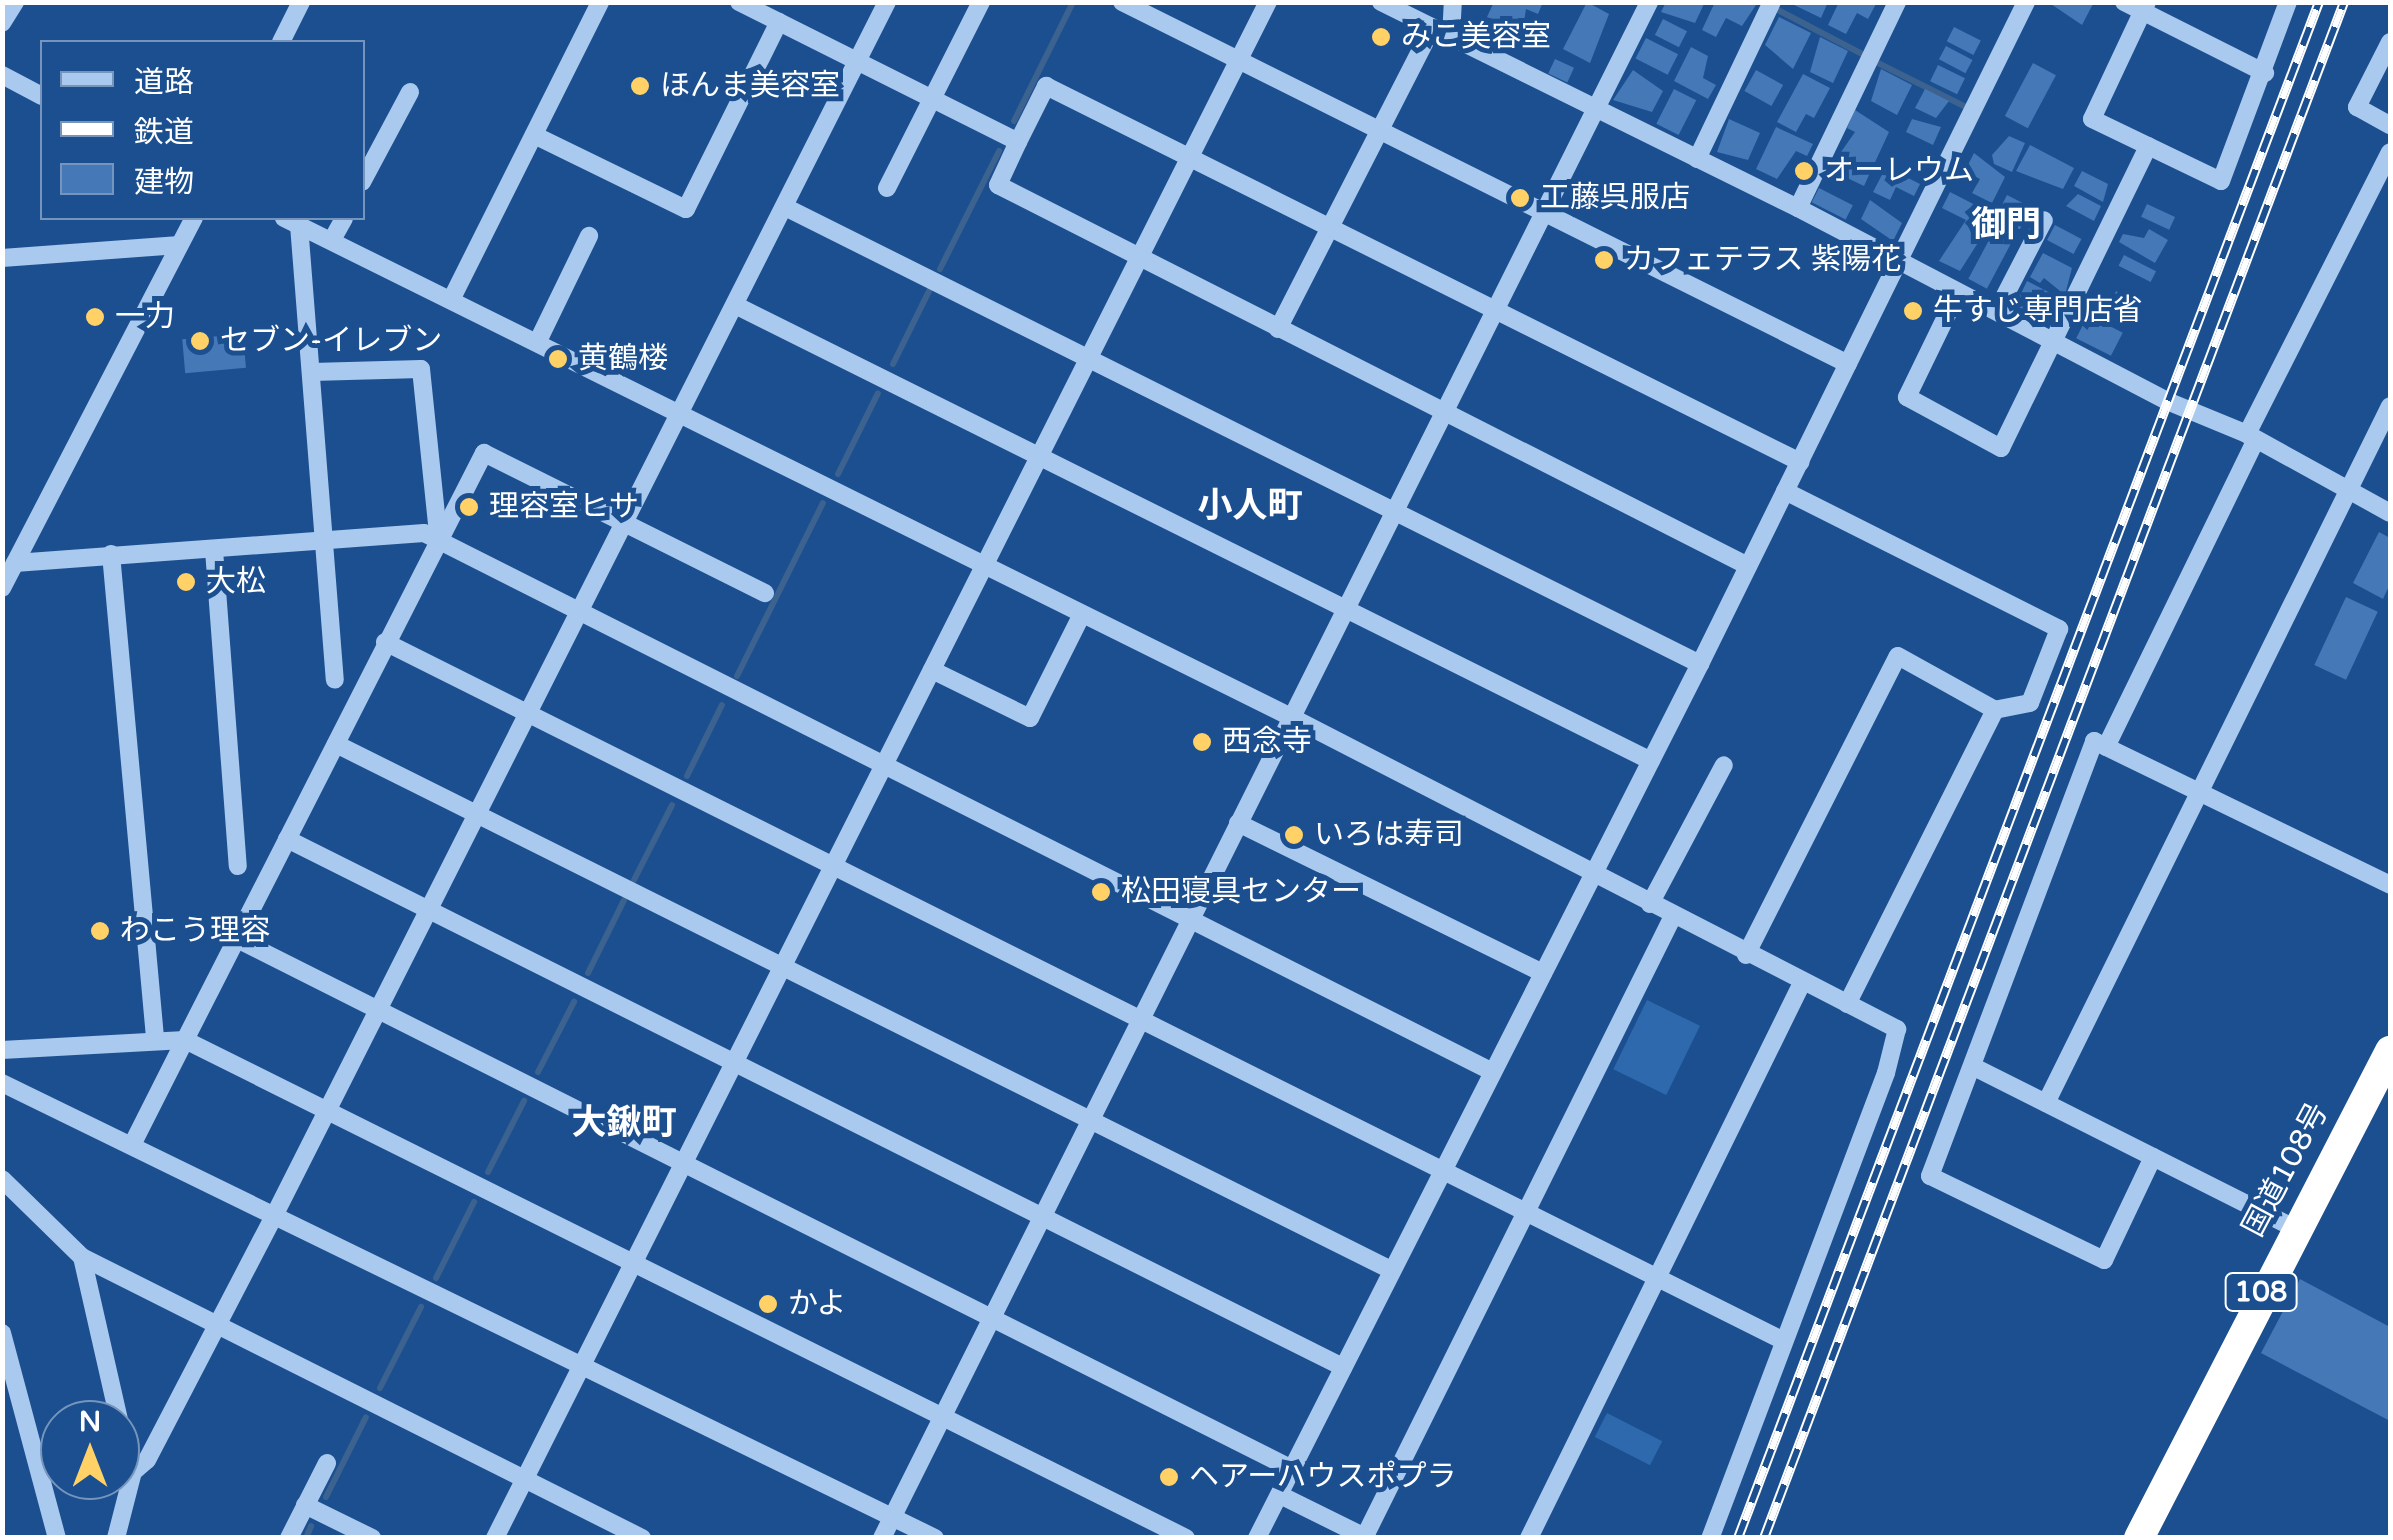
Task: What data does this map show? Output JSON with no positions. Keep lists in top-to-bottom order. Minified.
{"streets":{"highway":["国道108号","108"]},"districts":["御門","小人町","大鍬町"],"places":["みこ美容室","ほんま美容室","オーレウム","工藤呉服店","カフェテラス 紫陽花","牛すじ専門店省","一力","セブン-イレブン","黄鶴楼","理容室ヒサ","大松","西念寺","いろは寿司","松田寝具センター","わこう理容","かよ","ヘアーハウスポプラ"],"legend":["道路","鉄道","建物"],"north":"top"}
